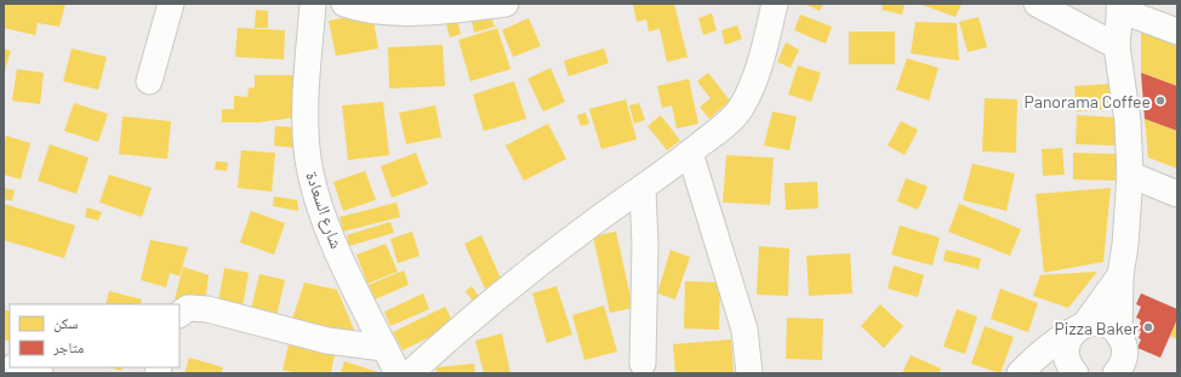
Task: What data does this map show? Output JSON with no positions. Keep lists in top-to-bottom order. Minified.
{"streets":{"street":["شارع السعادة"]},"places":["Panorama Coffee","Pizza Baker"],"legend":["سكن","متاجر"]}
